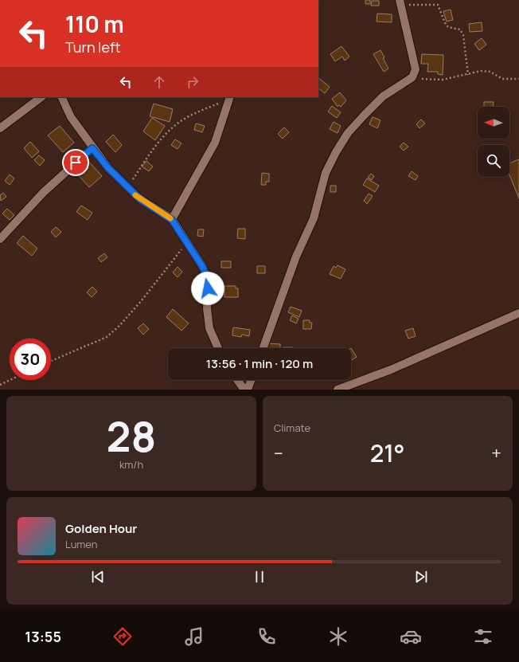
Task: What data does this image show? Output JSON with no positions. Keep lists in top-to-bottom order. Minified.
{"north":"left","page":{"turn":["110 m","Turn left"],"limit":"30","trip":"13:56 · 1 min · 120 m","tile":[["28","km/h"],"Climate"],"heat":["−","21°","+"],"song":["Golden Hour","Lumen"],"tabs":"13:55"}}
